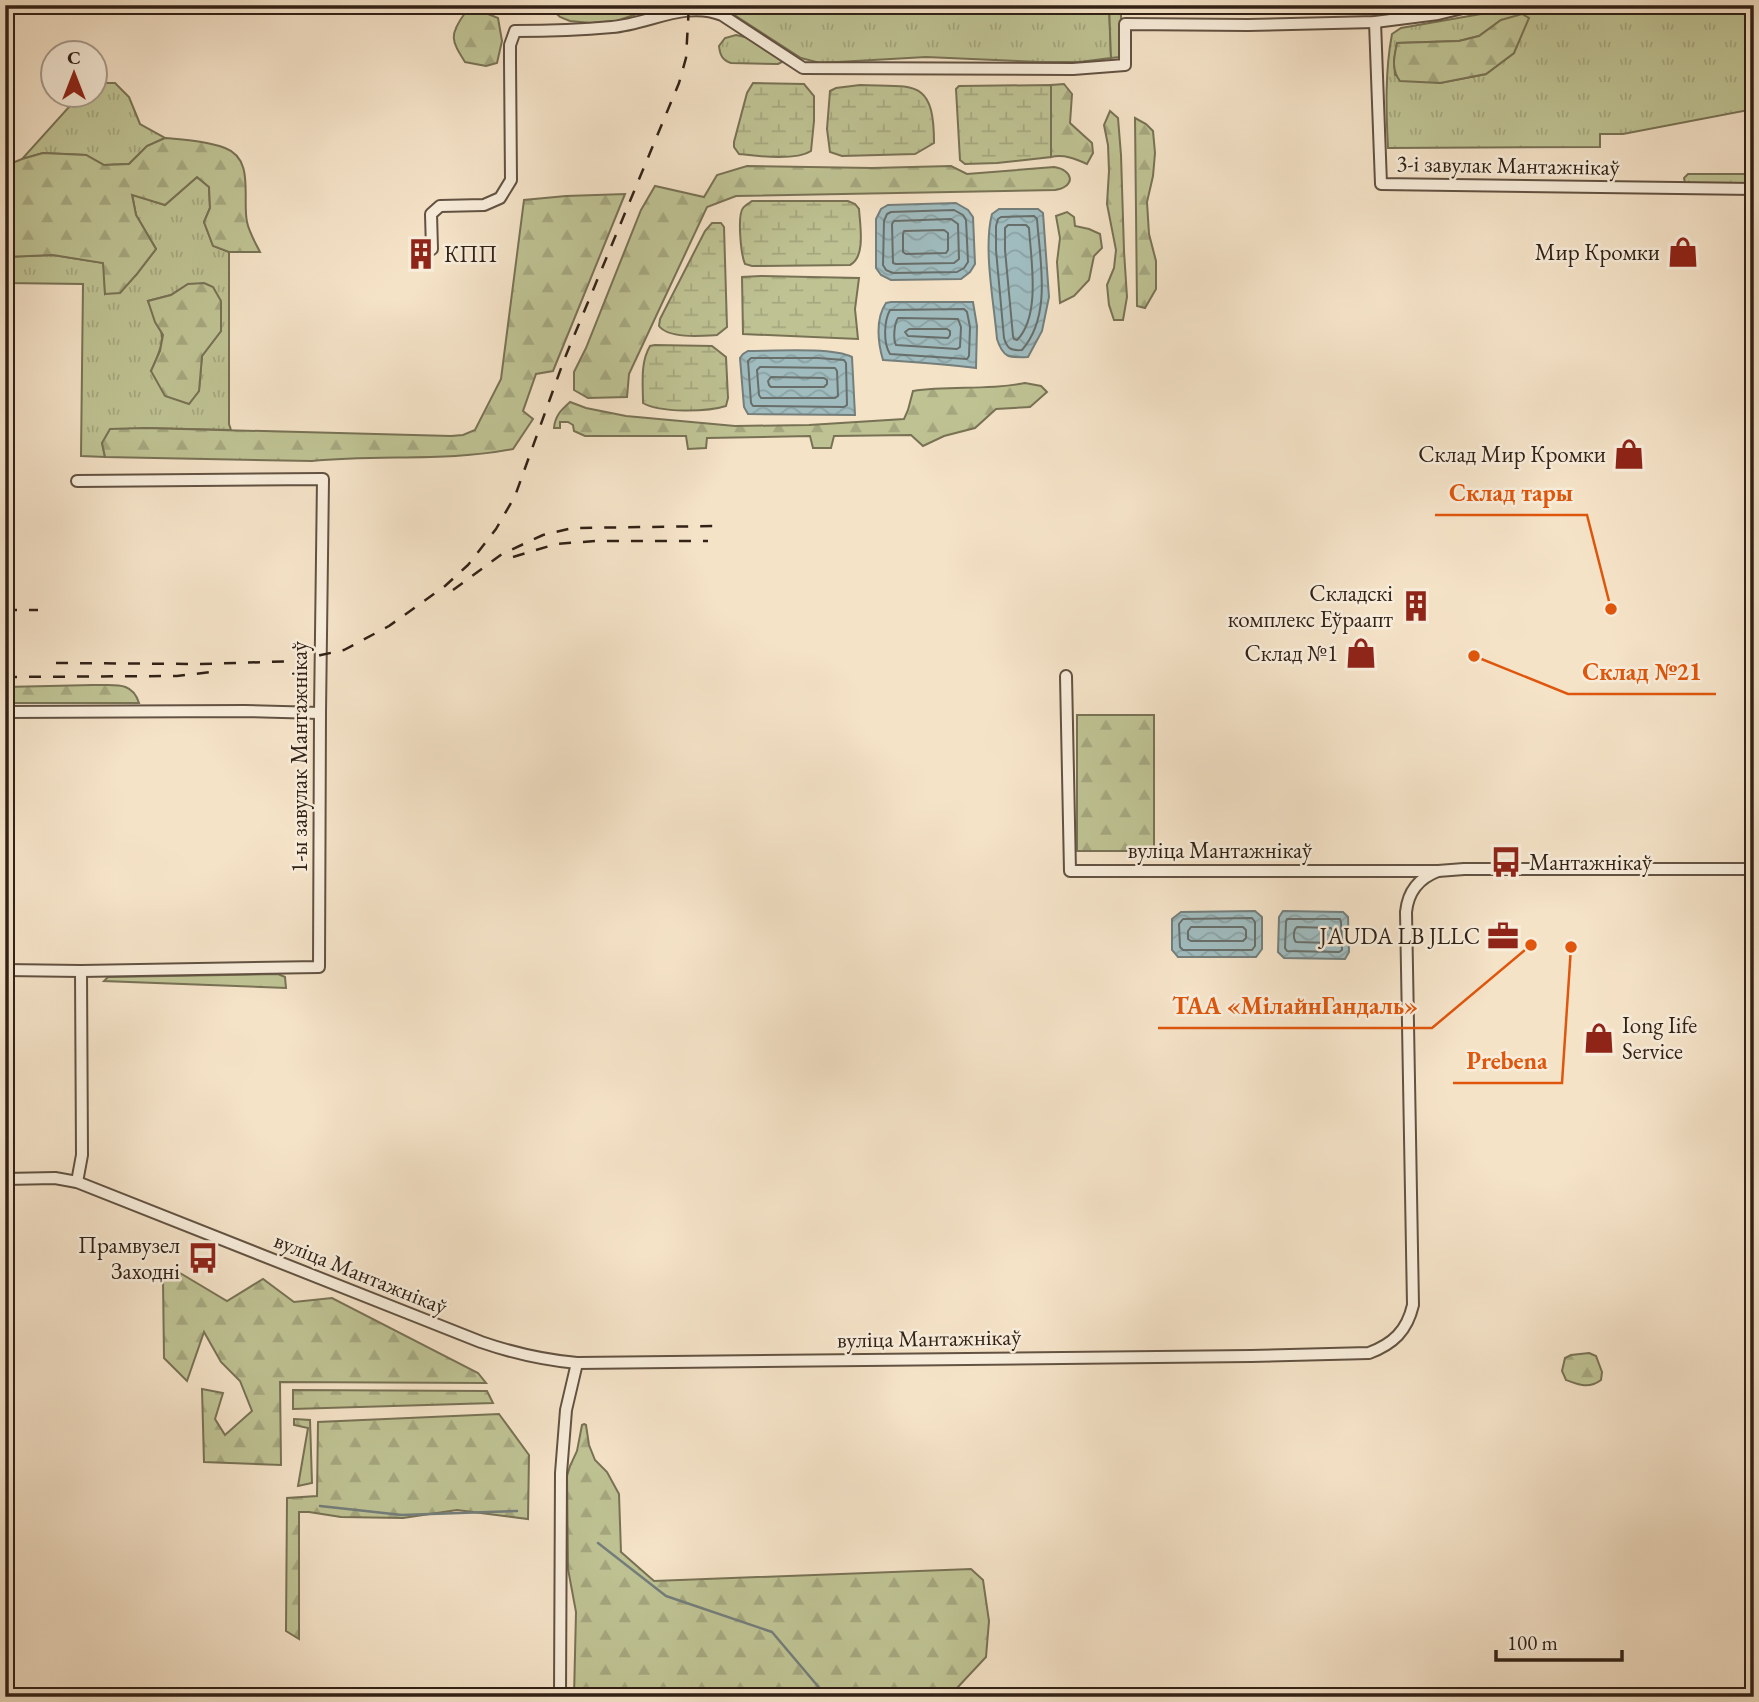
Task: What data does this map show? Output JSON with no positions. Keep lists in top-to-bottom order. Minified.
{"streets":{"street":["3-і завулак Мантажнікаў","1-ы завулак Мантажнікаў","вуліца Мантажнікаў"]},"places":{"shop":["Мир Кромки","Склад Мир Кромки","Склад №1","Iong Iife Service"],"building":["КПП","Складскі комплекс Еўраапт"],"other":["Склад тары","Склад №21","ТАА «МілайнГандаль»","Prebena"],"bus stop":["Мантажнікаў","Прамвузел Заходні"],"office":["JAUDA LB JLLC"]},"scale_bar":"100 m","north":"top"}
